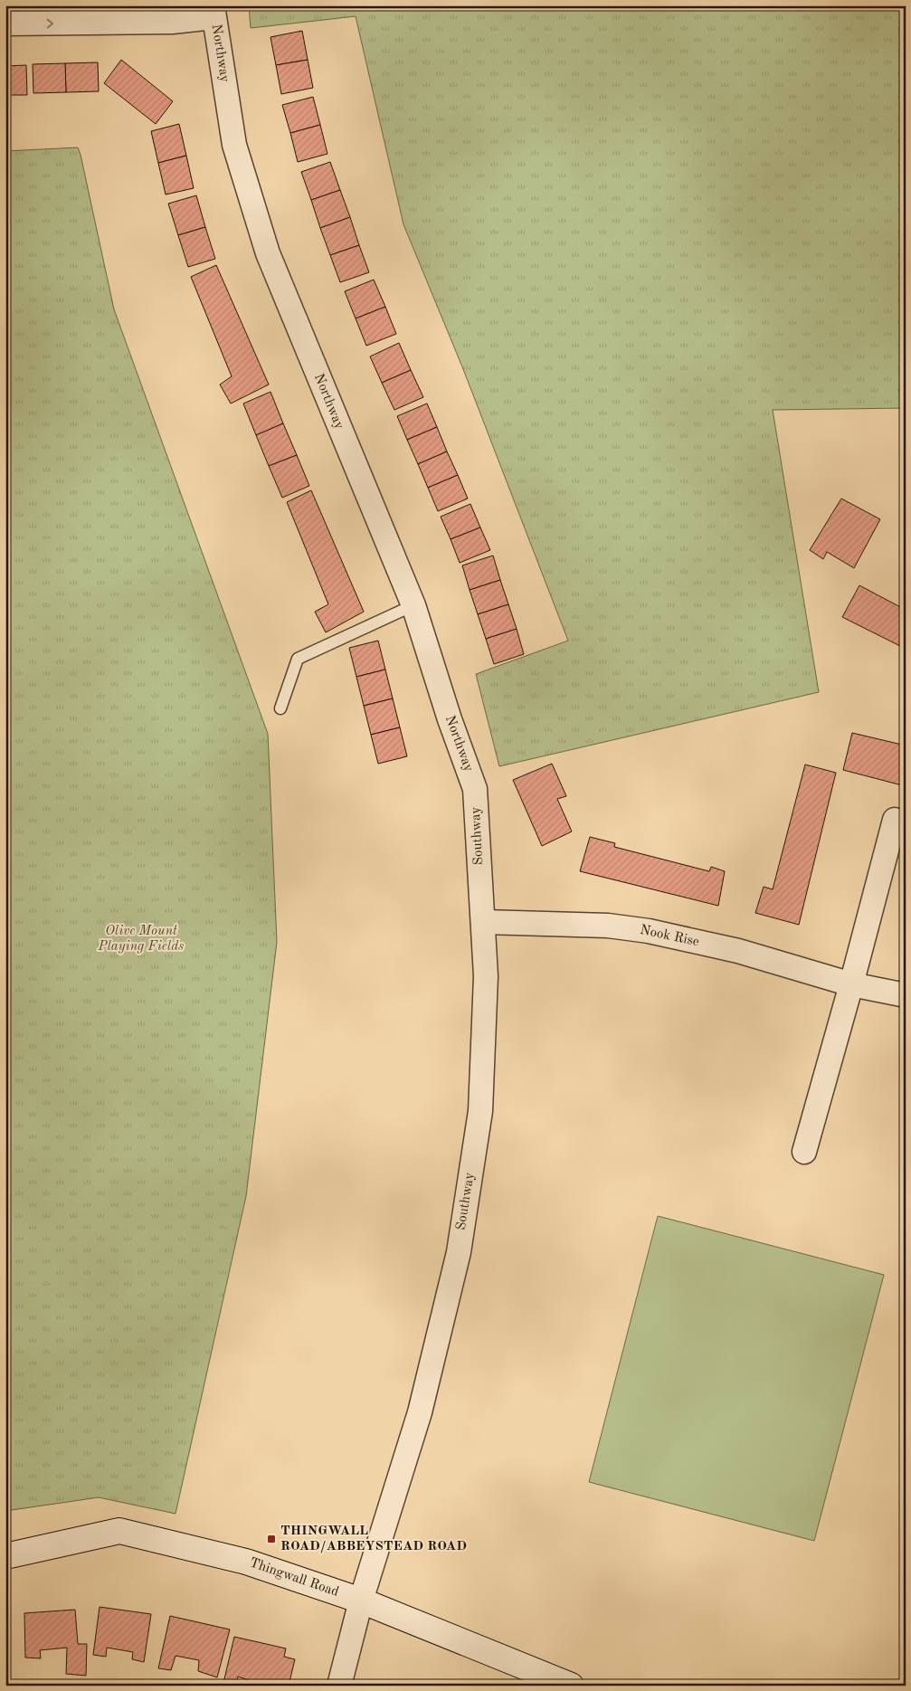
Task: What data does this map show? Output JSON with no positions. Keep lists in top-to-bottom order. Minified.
{"streets":{"street":["Northway","Southway","Nook Rise","Thingwall Road"]},"crossings":[["Northway","Southway"],["Southway","Nook Rise"],["Southway","Thingwall Road"]],"parks":["Olive Mount Playing Fields"],"places":{"transit":["THINGWALL ROAD/ABBEYSTEAD ROAD"]}}
